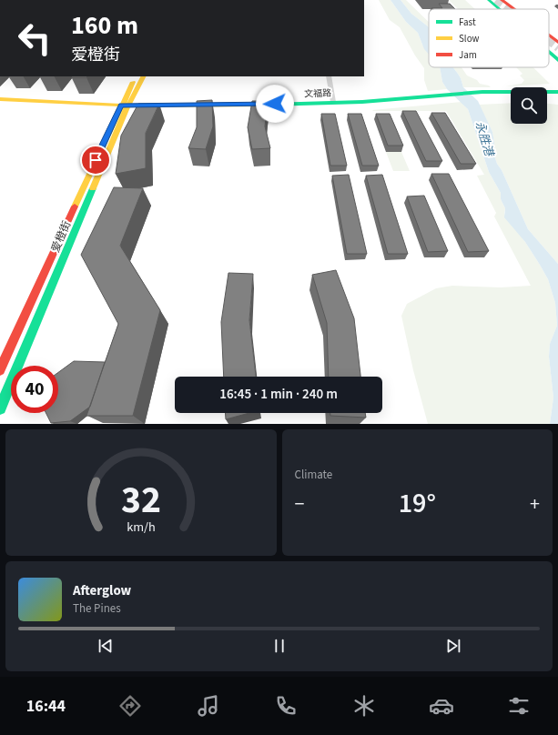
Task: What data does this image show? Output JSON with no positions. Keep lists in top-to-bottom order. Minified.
{"streets":{"street":["文福路","爱橙街"]},"crossings":[["文福路","爱橙街"]],"water":["永胜港"],"legend":["Fast","Slow","Jam"],"page":{"turn":["160 m","爱橙街"],"limit":"40","trip":"16:45 · 1 min · 240 m","tile":"Climate","heat":["−","19°","+"],"song":["Afterglow","The Pines"],"tabs":"16:44","gauge":["32","km/h"]}}
